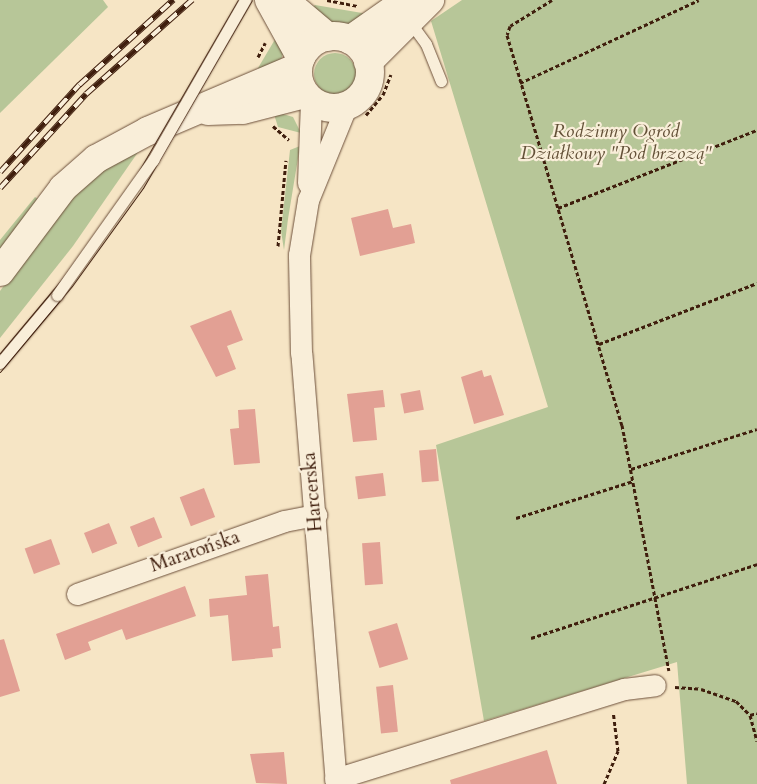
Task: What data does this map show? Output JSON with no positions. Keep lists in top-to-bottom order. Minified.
{"streets":{"street":["Harcerska","Maratońska"]},"crossings":[["Harcerska","Maratońska"]],"parks":["Rodzinny Ogród Działkowy \"Pod brzozą\""]}
